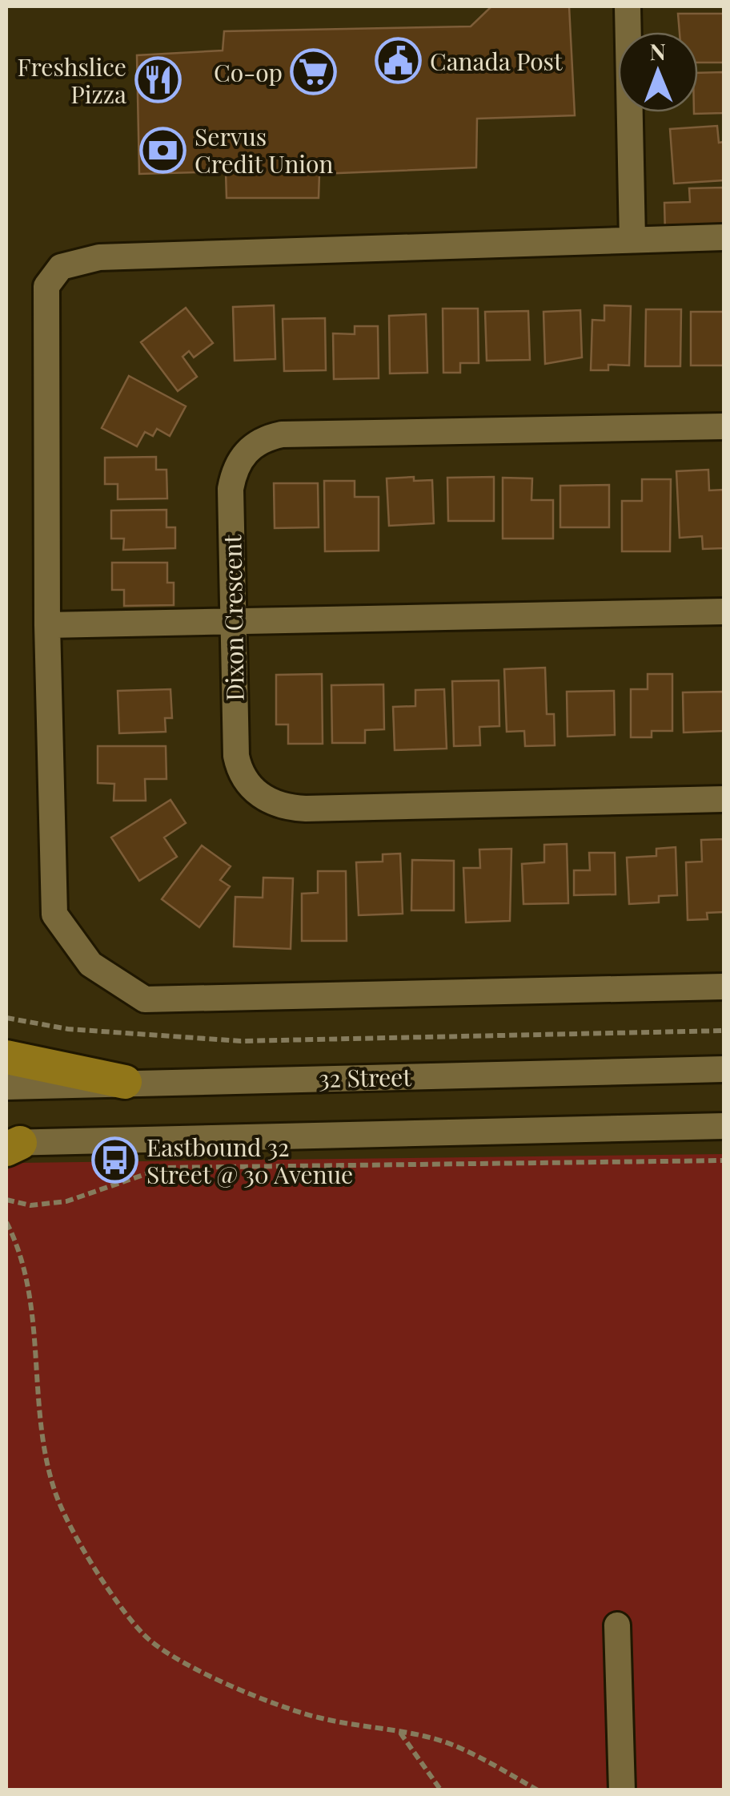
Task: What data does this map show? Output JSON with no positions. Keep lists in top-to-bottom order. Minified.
{"streets":{"street":["Dixon Crescent","32 Street"]},"places":{"public building":["Canada Post"],"supermarket":["Co-op"],"restaurant":["Freshslice Pizza"],"bank":["Servus Credit Union"],"bus stop":["Eastbound 32 Street @ 30 Avenue"]},"north":"top"}
